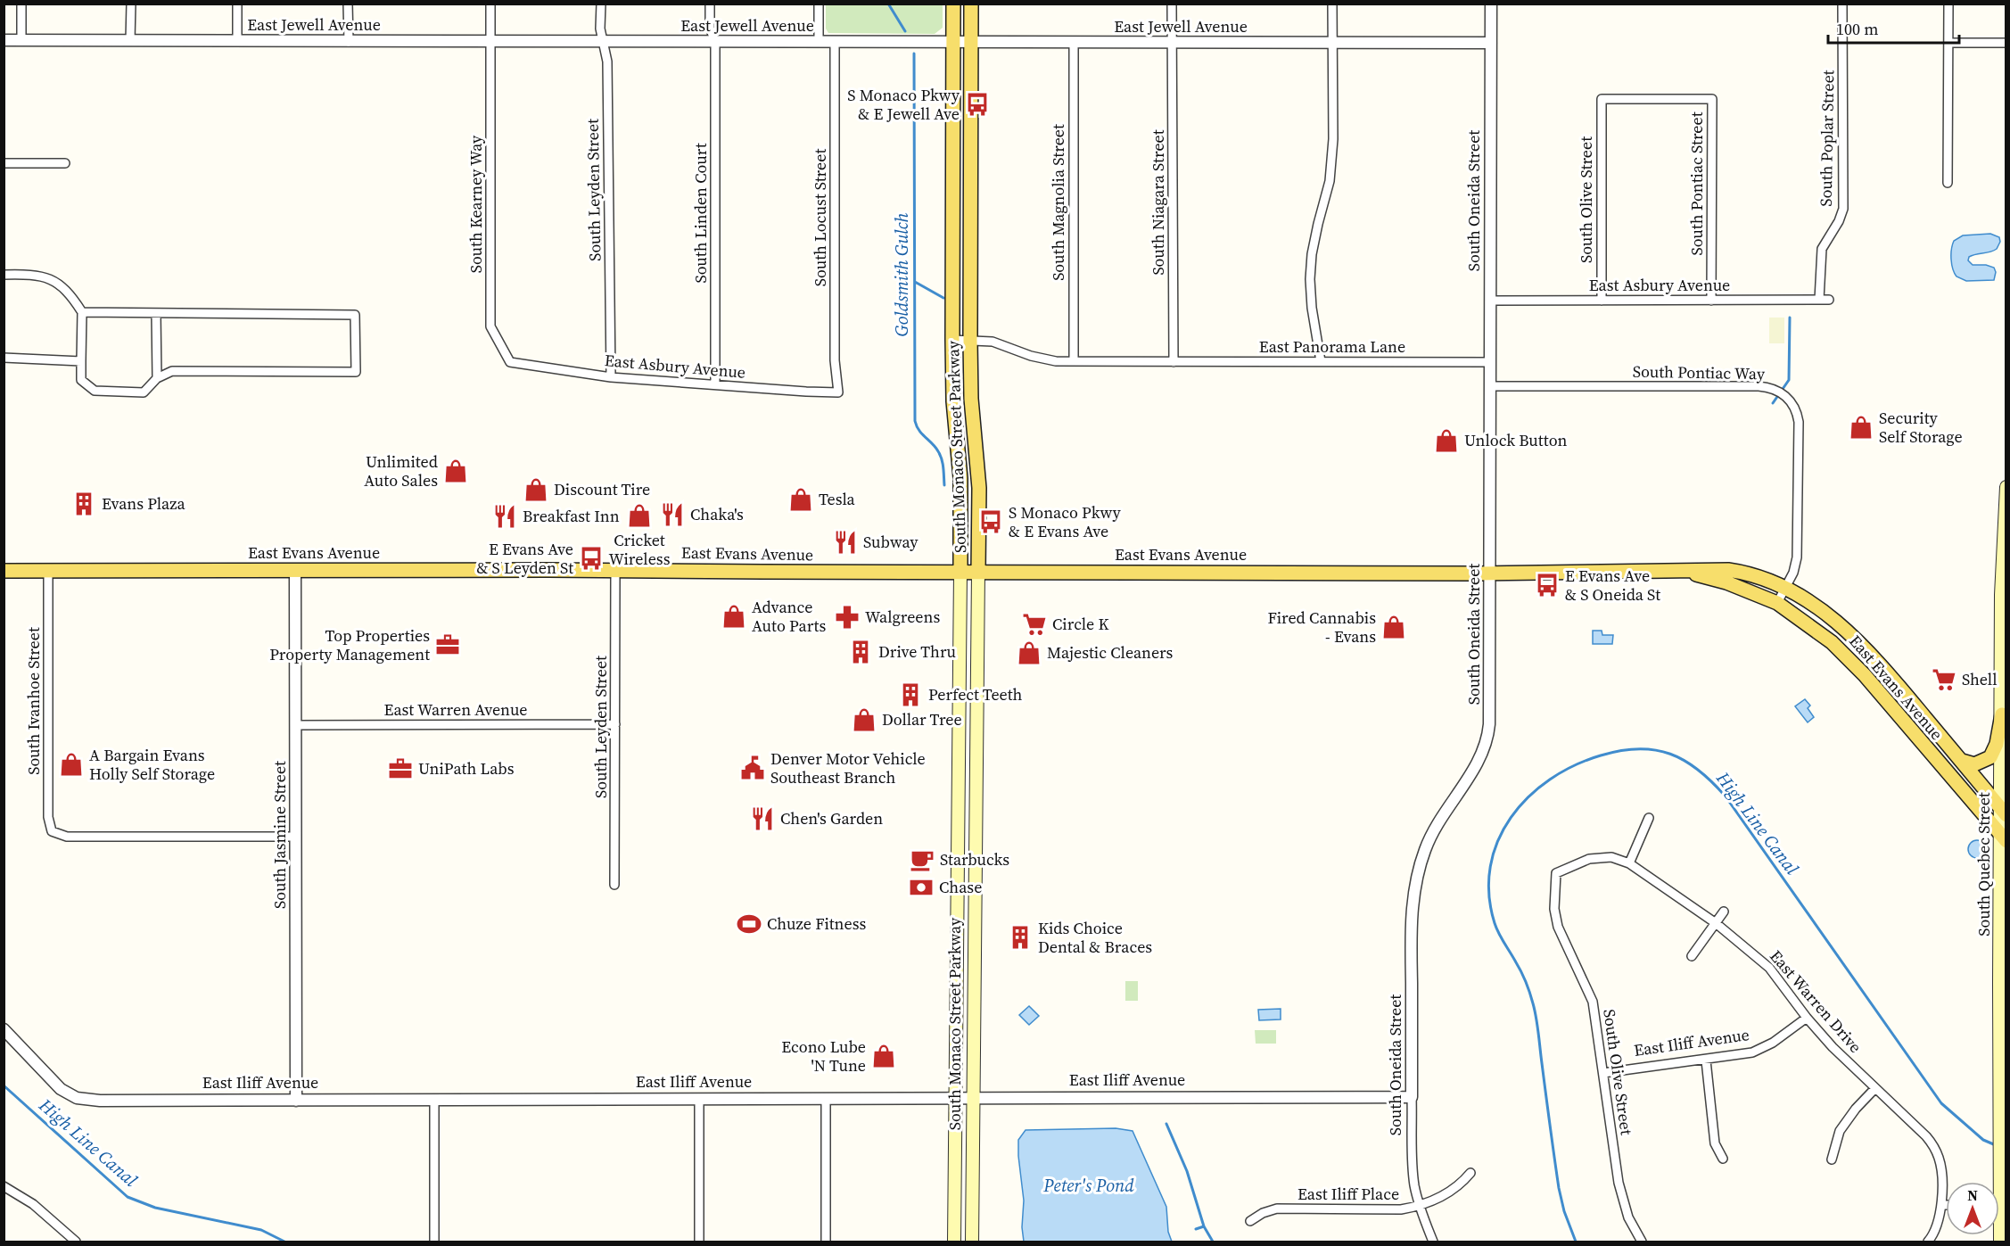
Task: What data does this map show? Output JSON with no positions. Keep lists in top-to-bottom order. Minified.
{"streets":{"main road":["South Monaco Street Parkway","East Evans Avenue","South Quebec Street"],"street":["East Jewell Avenue","South Poplar Street","South Pontiac Street","South Leyden Street","South Olive Street","South Oneida Street","South Magnolia Street","South Niagara Street","South Kearney Way","South Linden Court","South Locust Street","East Asbury Avenue","East Panorama Lane","South Pontiac Way","South Ivanhoe Street","East Warren Avenue","South Jasmine Street","East Warren Drive","East Iliff Avenue","East Iliff Place"]},"crossings":[["East Jewell Avenue","South Leyden Street"],["East Jewell Avenue","South Oneida Street"],["East Jewell Avenue","South Magnolia Street"],["East Jewell Avenue","South Niagara Street"],["East Jewell Avenue","South Kearney Way"],["East Jewell Avenue","South Linden Court"],["East Jewell Avenue","South Locust Street"],["East Jewell Avenue","South Monaco Street Parkway"],["South Poplar Street","East Asbury Avenue"],["South Pontiac Street","South Olive Street"],["South Pontiac Street","East Asbury Avenue"],["South Leyden Street","East Asbury Avenue"],["South Leyden Street","East Evans Avenue"],["South Leyden Street","East Warren Avenue"],["South Olive Street","East Asbury Avenue"],["South Olive Street","East Warren Drive"],["South Olive Street","East Iliff Avenue"],["South Oneida Street","East Asbury Avenue"],["South Oneida Street","East Panorama Lane"],["South Oneida Street","South Pontiac Way"],["South Oneida Street","East Evans Avenue"],["South Oneida Street","East Iliff Avenue"],["South Oneida Street","East Iliff Place"],["South Niagara Street","East Panorama Lane"],["South Kearney Way","East Asbury Avenue"],["South Linden Court","East Asbury Avenue"],["South Locust Street","East Asbury Avenue"],["South Pontiac Way","East Evans Avenue"],["South Monaco Street Parkway","East Evans Avenue"],["South Monaco Street Parkway","East Iliff Avenue"],["East Evans Avenue","South Ivanhoe Street"],["East Evans Avenue","South Jasmine Street"],["East Evans Avenue","South Quebec Street"],["South Ivanhoe Street","South Jasmine Street"],["East Warren Avenue","South Jasmine Street"],["South Jasmine Street","East Iliff Avenue"],["East Warren Drive","East Iliff Avenue"]],"water":["Goldsmith Gulch","High Line Canal","Peter's Pond"],"places":{"bus stop":["S Monaco Pkwy & E Jewell Ave","S Monaco Pkwy & E Evans Ave","E Evans Ave & S Leyden St","E Evans Ave & S Oneida St"],"shop":["Security Self Storage","Unlock Button","Unlimited Auto Sales","Discount Tire","Tesla","Cricket Wireless","Advance Auto Parts","Fired Cannabis - Evans","Majestic Cleaners","Dollar Tree","A Bargain Evans Holly Self Storage","Econo Lube 'N Tune"],"building":["Evans Plaza","Drive Thru","Perfect Teeth","Kids Choice Dental & Braces"],"restaurant":["Chaka's","Breakfast Inn","Subway","Chen's Garden"],"pharmacy":["Walgreens"],"supermarket":["Circle K","Shell"],"office":["Top Properties Property Management","UniPath Labs"],"public building":["Denver Motor Vehicle Southeast Branch"],"cafe":["Starbucks"],"bank":["Chase"],"sports":["Chuze Fitness"]},"scale_bar":"100 m","north":"top"}
